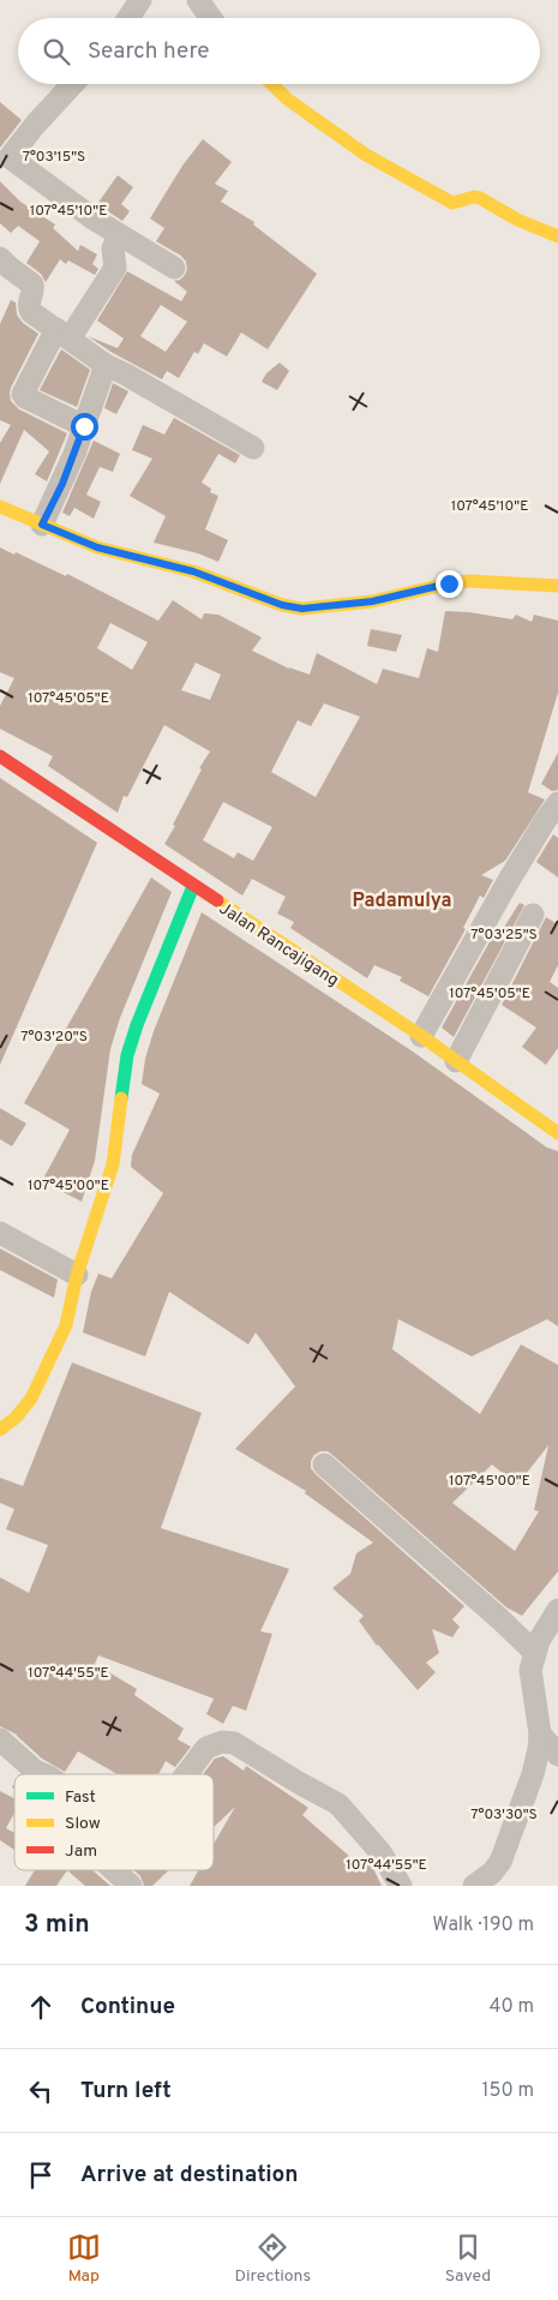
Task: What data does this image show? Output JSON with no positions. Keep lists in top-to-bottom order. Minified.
{"streets":{"street":["Jalan Rancajigang"]},"districts":["Padamulya"],"legend":["Fast","Slow","Jam"],"page":{"search":"Search here","heading":["3 min","Walk · 190 m"],"list":[["Continue","40 m"],["Turn left","150 m"],"Arrive at destination"],"nav":["Map","Directions","Saved"]},"coordinates":["7°03'15\"S","107°45'10\"E","107°45'05\"E","7°03'25\"S","7°03'20\"S","107°45'00\"E","107°44'55\"E","7°03'30\"S"]}
